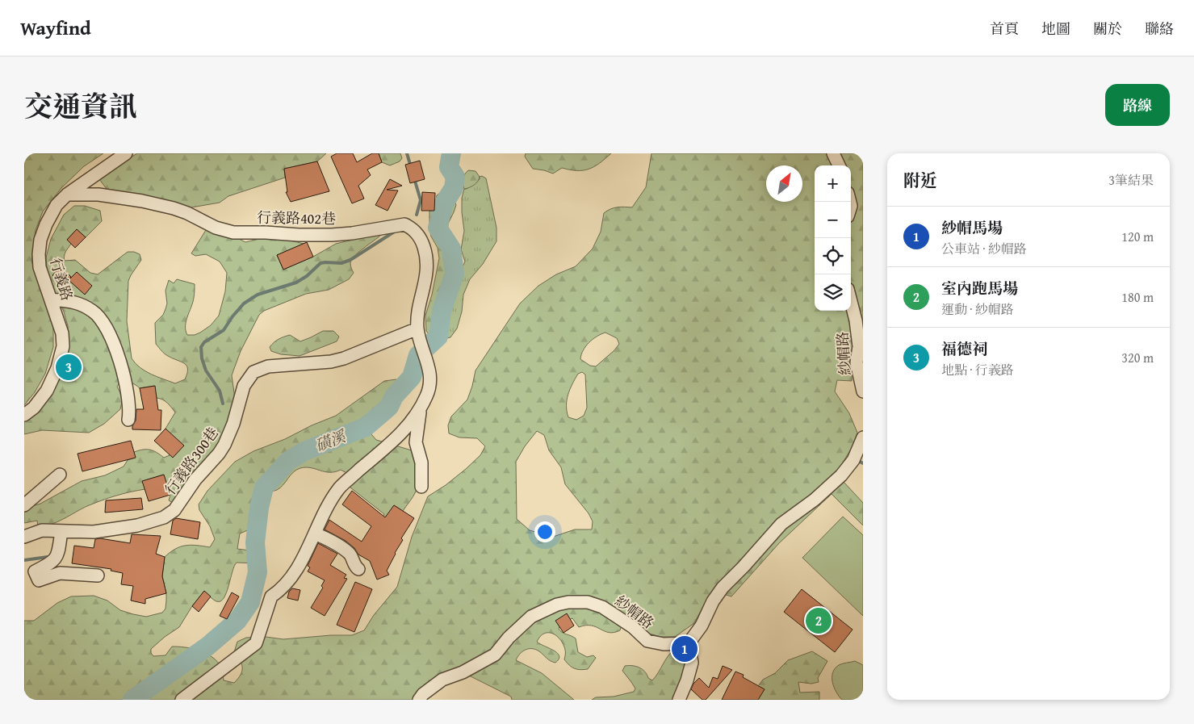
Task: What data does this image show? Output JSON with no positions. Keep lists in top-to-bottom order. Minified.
{"streets":{"street":["行義路402巷","行義路","紗帽路","行義路300巷"]},"crossings":[["行義路402巷","行義路"],["行義路402巷","行義路300巷"]],"water":["磺溪"],"north":"top right","page":{"header":"Wayfind","nav":["首頁","地圖","關於","聯絡"],"title":"交通資訊","buttons":"路線","heading":["附近","3筆結果"],"map_buttons":["+","−"],"list":[{"mark":"1","name":"紗帽馬場","note":"公車站 · 紗帽路","value":"120 m"},{"mark":"2","name":"室內跑馬場","note":"運動 · 紗帽路","value":"180 m"},{"mark":"3","name":"福德祠","note":"地點 · 行義路","value":"320 m"}],"pins":["3","2","1"]}}
